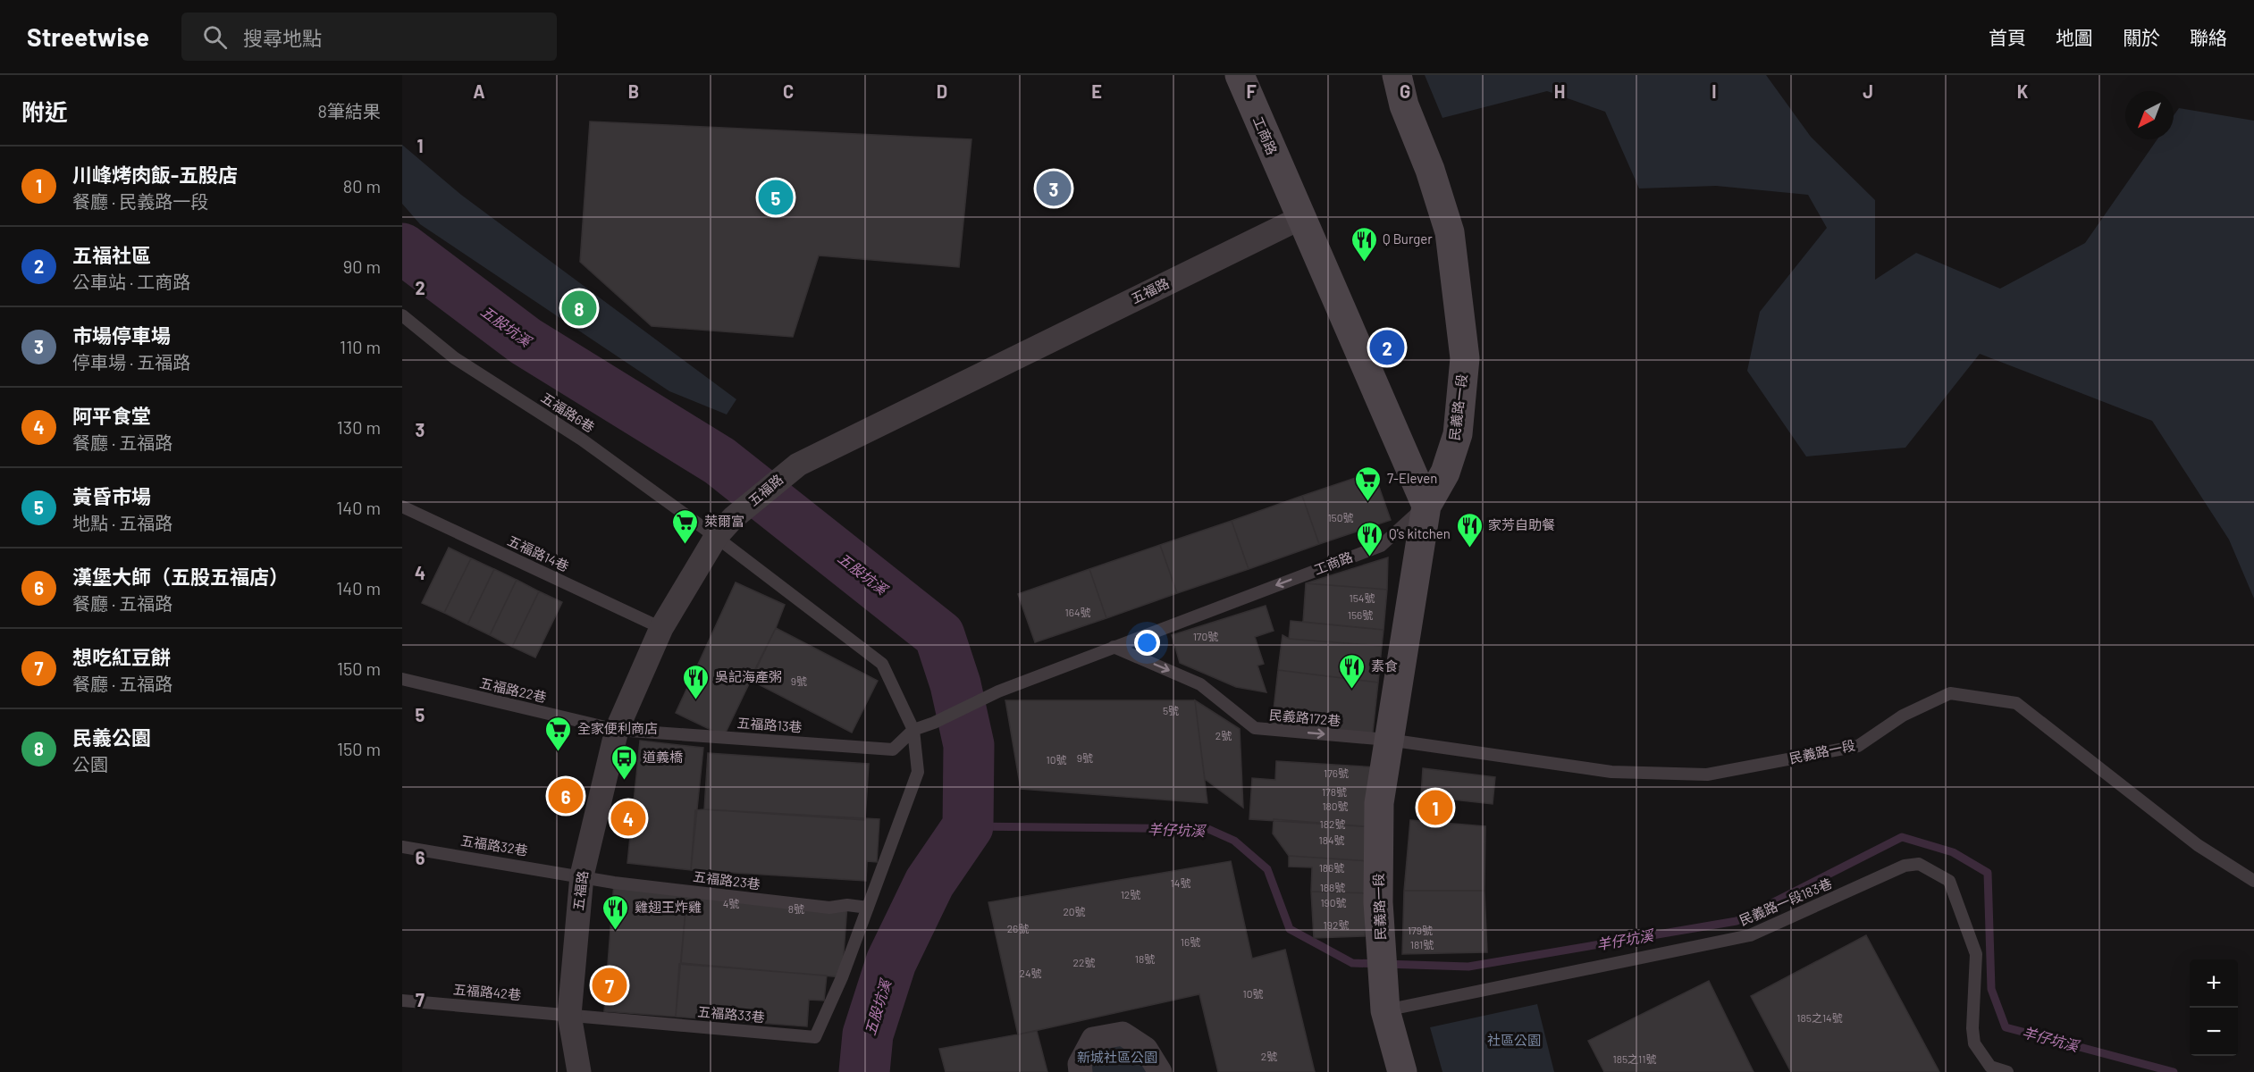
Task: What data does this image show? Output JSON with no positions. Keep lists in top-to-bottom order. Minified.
{"streets":{"main road":["工商路","民義路一段"],"street":["五福路"],"lane":["五福路6巷","五福路14巷","五福路22巷","民義路172巷","五福路13巷","五福路32巷","五福路23巷","民義路一段183巷","五福路42巷","五福路33巷"]},"crossings":[["工商路","五福路"],["工商路","民義路一段"],["工商路","五福路6巷"],["工商路","民義路172巷"],["工商路","五福路13巷"],["五福路","五福路6巷"],["五福路","五福路14巷"],["五福路","五福路22巷"],["五福路","五福路13巷"],["五福路","五福路32巷"],["五福路","五福路23巷"],["五福路","五福路42巷"],["五福路","五福路33巷"],["民義路一段","民義路172巷"],["民義路一段","民義路一段183巷"],["五福路6巷","五福路13巷"],["五福路6巷","五福路23巷"],["五福路6巷","五福路33巷"],["五福路22巷","五福路13巷"],["五福路32巷","五福路23巷"],["五福路42巷","五福路33巷"]],"one_way":["民義路172巷"],"water":["五股坑溪","羊仔坑溪"],"parks":["社區公園","新城社區公園"],"places":{"restaurant":["Q Burger","家芳自助餐","Q's kitchen","素食","吳記海產粥","雞翅王炸雞"],"supermarket":["7-Eleven","萊爾富","全家便利商店"],"bus stop":["道義橋"]},"house_numbers":["150號","154號","164號","156號","170號","9號","5號","2號","9號","10號","176號","178號","180號","182號","184號","186號","14號","188號","12號","190號","4號","8號","20號","192號","26號","179號","16號","181號","18號","22號","24號","10號","185之14號","2號","185之11號"],"north":"bottom left","page":{"header":"Streetwise","search":"搜尋地點","nav":["首頁","地圖","關於","聯絡"],"heading":["附近","8筆結果"],"list":[{"mark":"1","name":"川峰烤肉飯-五股店","note":"餐廳 · 民義路一段","value":"80 m"},{"mark":"2","name":"五福社區","note":"公車站 · 工商路","value":"90 m"},{"mark":"3","name":"市場停車場","note":"停車場 · 五福路","value":"110 m"},{"mark":"4","name":"阿平食堂","note":"餐廳 · 五福路","value":"130 m"},{"mark":"5","name":"黃昏市場","note":"地點 · 五福路","value":"140 m"},{"mark":"6","name":"漢堡大師（五股五福店）","note":"餐廳 · 五福路","value":"140 m"},{"mark":"7","name":"想吃紅豆餅","note":"餐廳 · 五福路","value":"150 m"},{"mark":"8","name":"民義公園","note":"公園","value":"150 m"}],"pins":["3","5","8","2","6","1","4","7"],"map_buttons":["+","−"]},"grid":{"columns":["A","B","C","D","E","F","G","H","I","J","K"],"rows":["1","2","3","4","5","6","7"]}}
